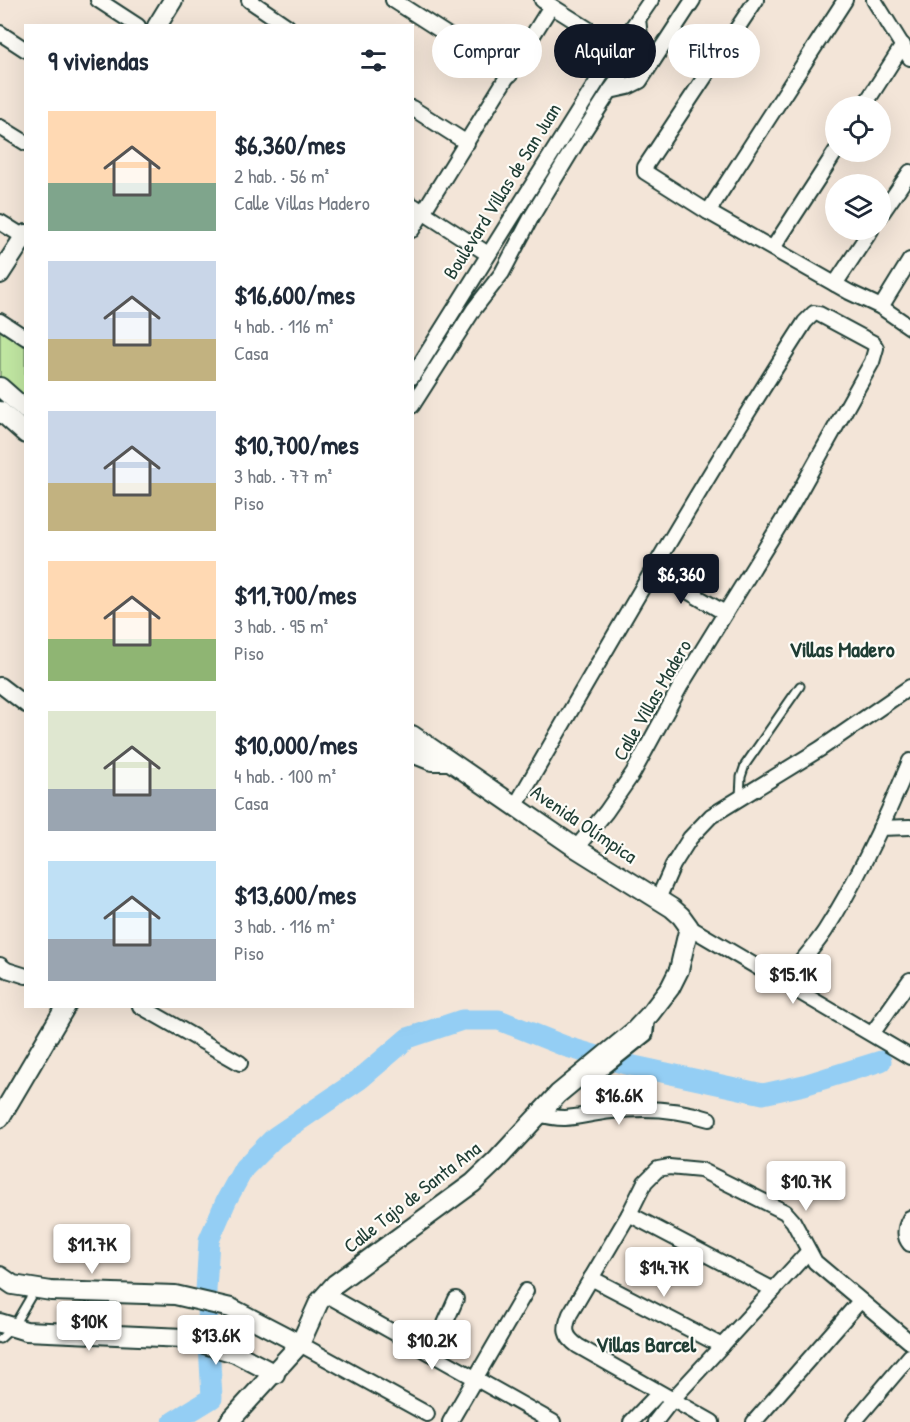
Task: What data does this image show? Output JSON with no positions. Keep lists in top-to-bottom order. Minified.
{"streets":{"street":["Boulevard Villas de San Juan","Calle Villas Madero","Avenida Olímpica","Calle Tajo de Santa Ana"]},"crossings":[["Calle Villas Madero","Avenida Olímpica"],["Avenida Olímpica","Calle Tajo de Santa Ana"]],"districts":["Villas Madero","Villas Barcel"],"page":{"chip":["Comprar","Alquilar","Filtros"],"heading":"9 viviendas","list":[{"name":"$6,360/mes","note":"2 hab. · 56 m² · Calle Villas Madero"},{"name":"$16,600/mes","note":"4 hab. · 116 m² · Casa"},{"name":"$10,700/mes","note":"3 hab. · 77 m² · Piso"},{"name":"$11,700/mes","note":"3 hab. · 95 m² · Piso"},{"name":"$10,000/mes","note":"4 hab. · 100 m² · Casa"},{"name":"$13,600/mes","note":"3 hab. · 116 m² · Piso"}],"price":["$6,360","$15.1K","$16.6K","$10.7K","$11.7K","$14.7K","$10K","$13.6K","$10.2K"]}}
